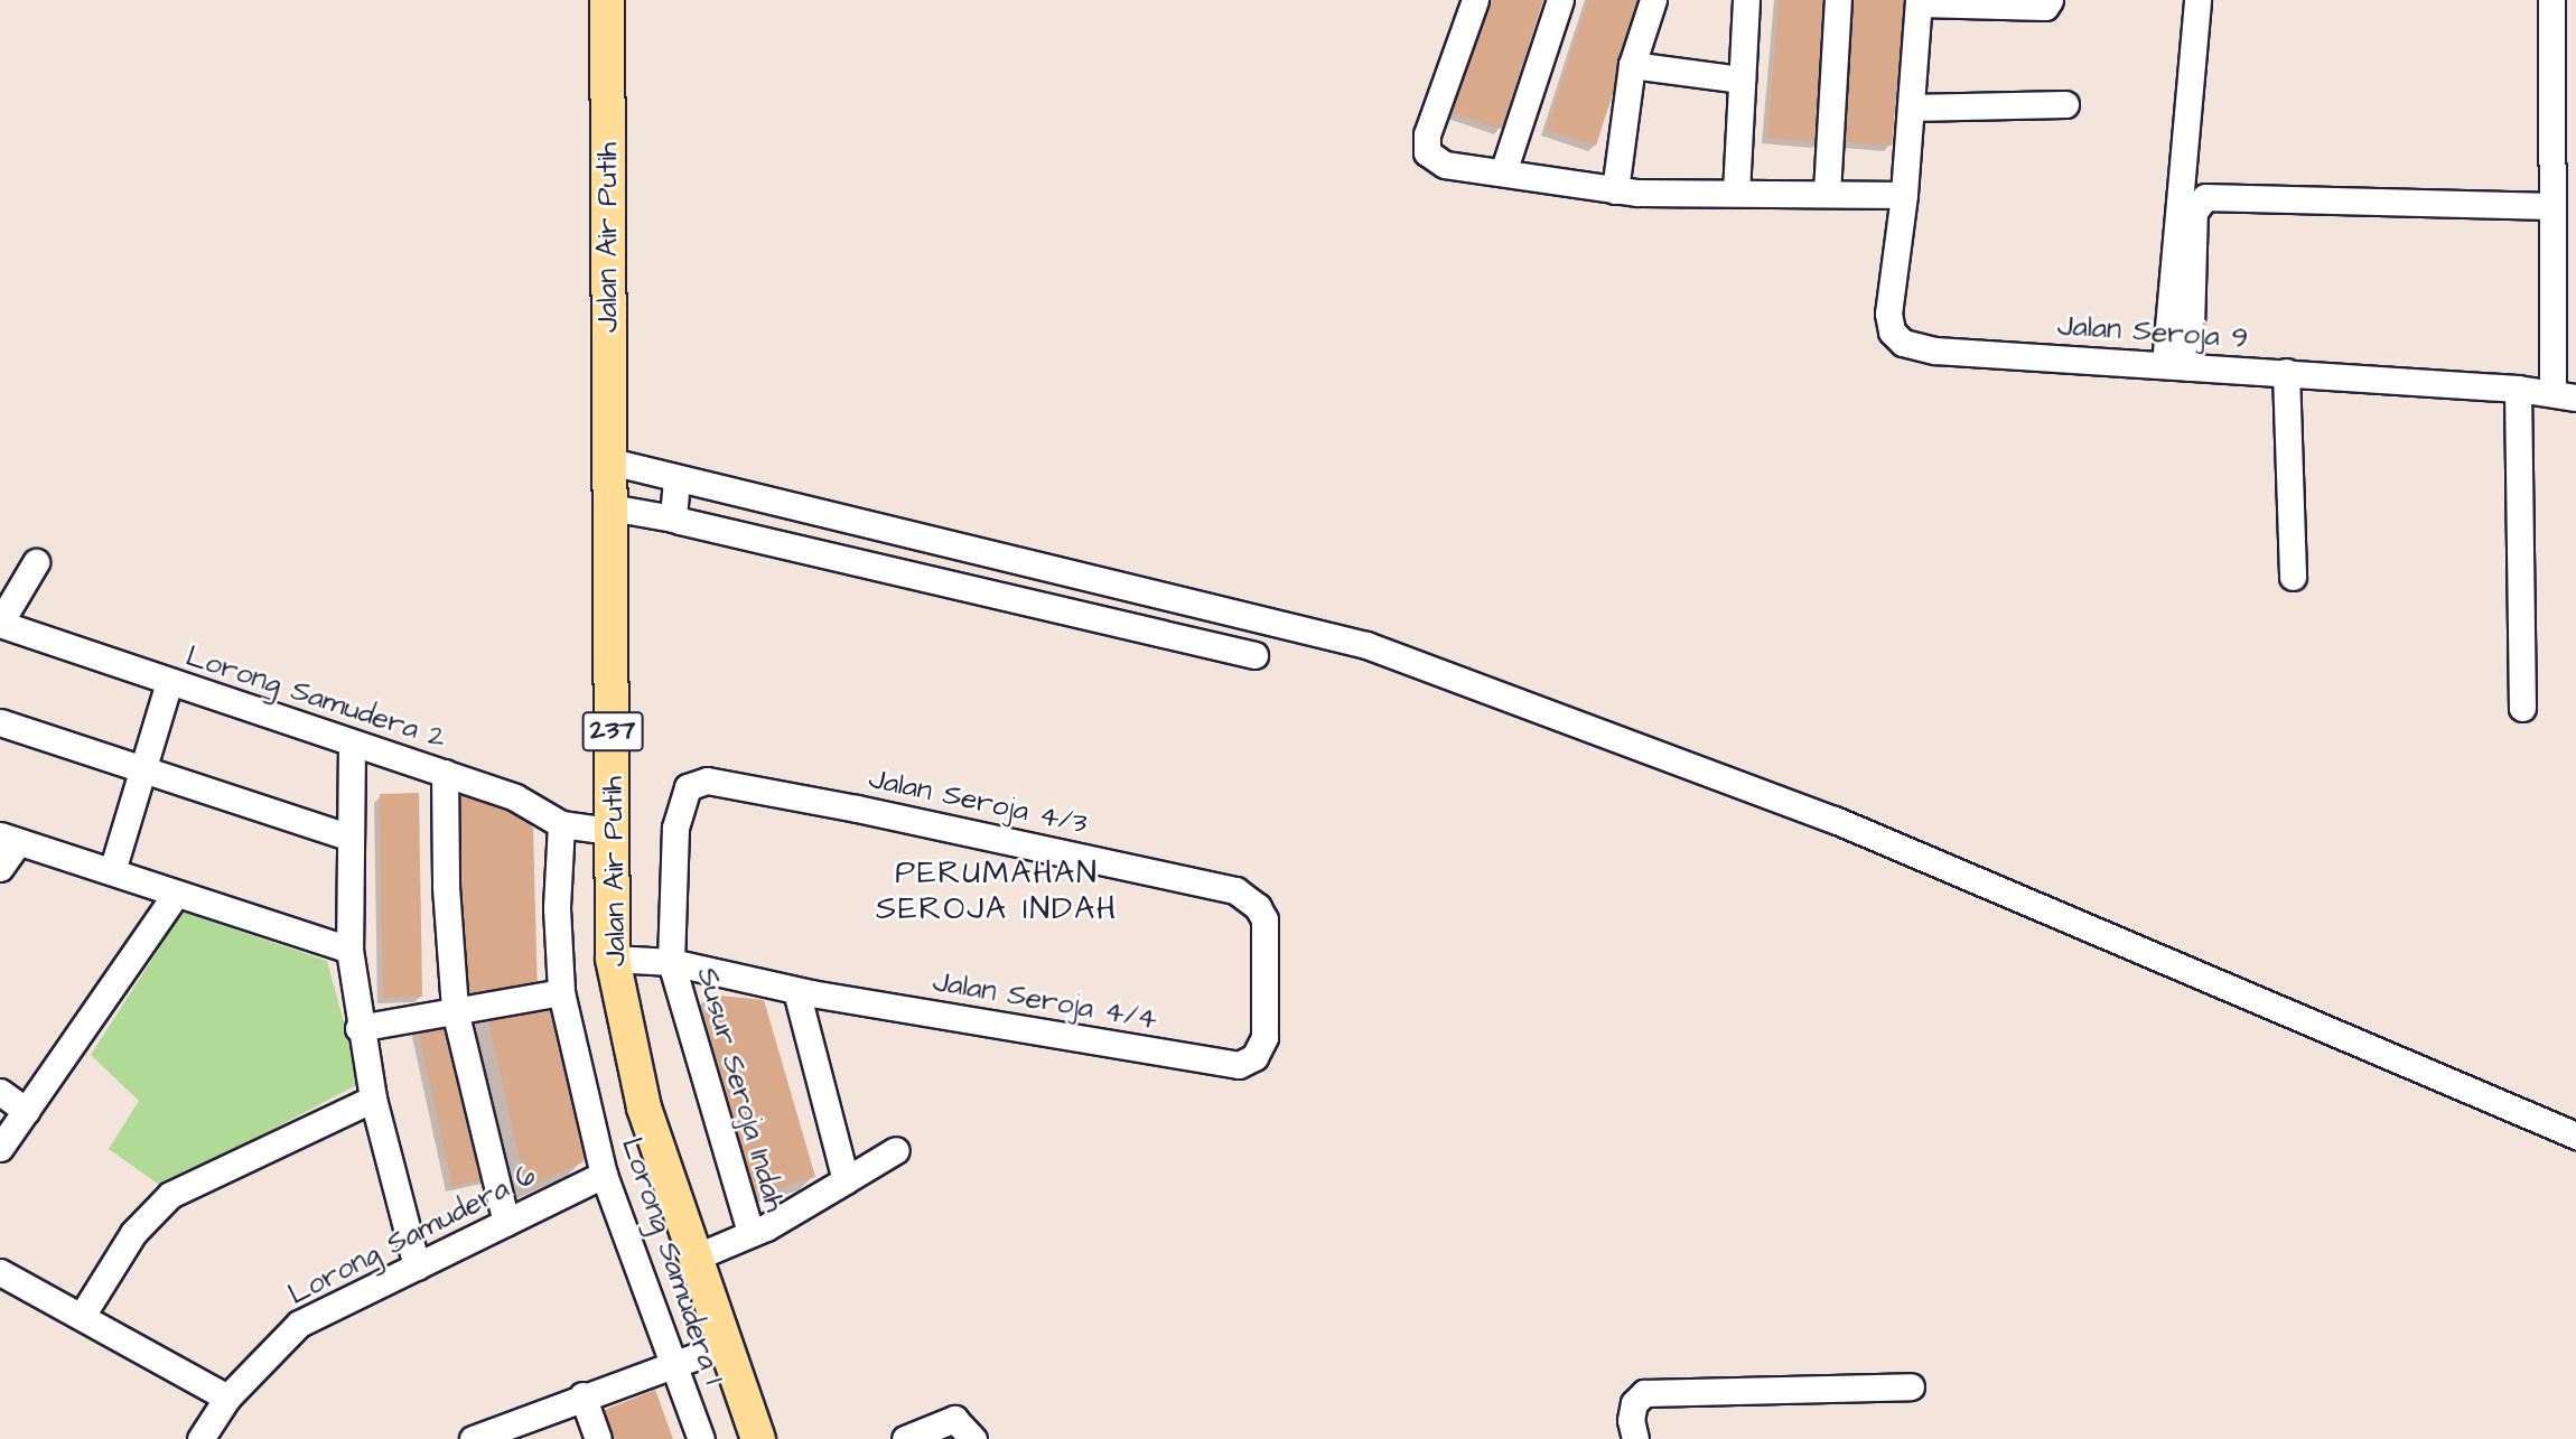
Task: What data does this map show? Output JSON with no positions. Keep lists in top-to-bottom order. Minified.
{"streets":{"main road":["Jalan Air Putih","237"],"street":["Jalan Seroja 9","Lorong Samudera 2","Jalan Seroja 4/3","Jalan Seroja 4/4","Susur Seroja Indah","Lorong Samudera 6","Lorong Samudera 1"]},"crossings":[["Jalan Air Putih","Lorong Samudera 2"],["Jalan Air Putih","Jalan Seroja 4/4"],["Lorong Samudera 2","Lorong Samudera 1"],["Jalan Seroja 4/3","Jalan Seroja 4/4"],["Jalan Seroja 4/3","Susur Seroja Indah"],["Jalan Seroja 4/4","Susur Seroja Indah"],["Lorong Samudera 6","Lorong Samudera 1"]],"districts":["PERUMAHAN SEROJA INDAH"]}
